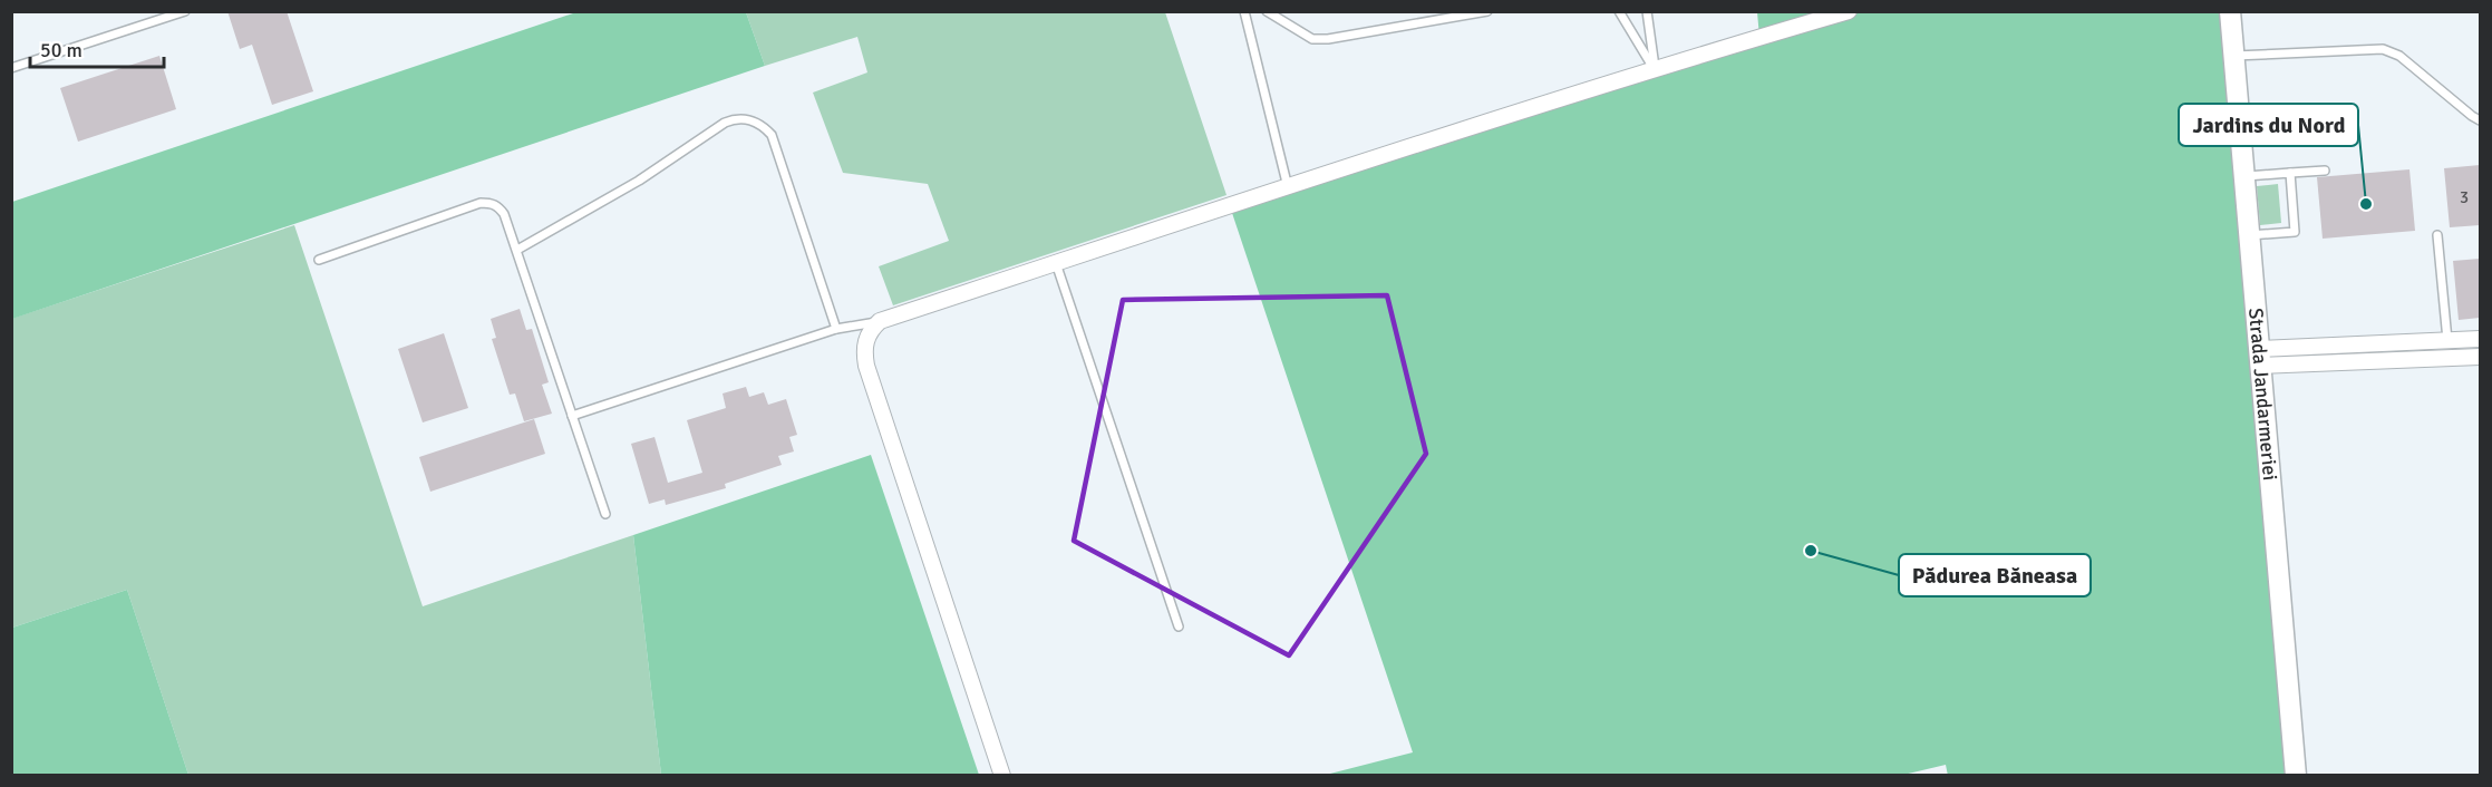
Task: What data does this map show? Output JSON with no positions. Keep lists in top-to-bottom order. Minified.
{"streets":{"street":["Strada Jandarmeriei"]},"places":["Jardins du Nord","Pădurea Băneasa"],"house_numbers":["3"],"scale_bar":"50 m"}
